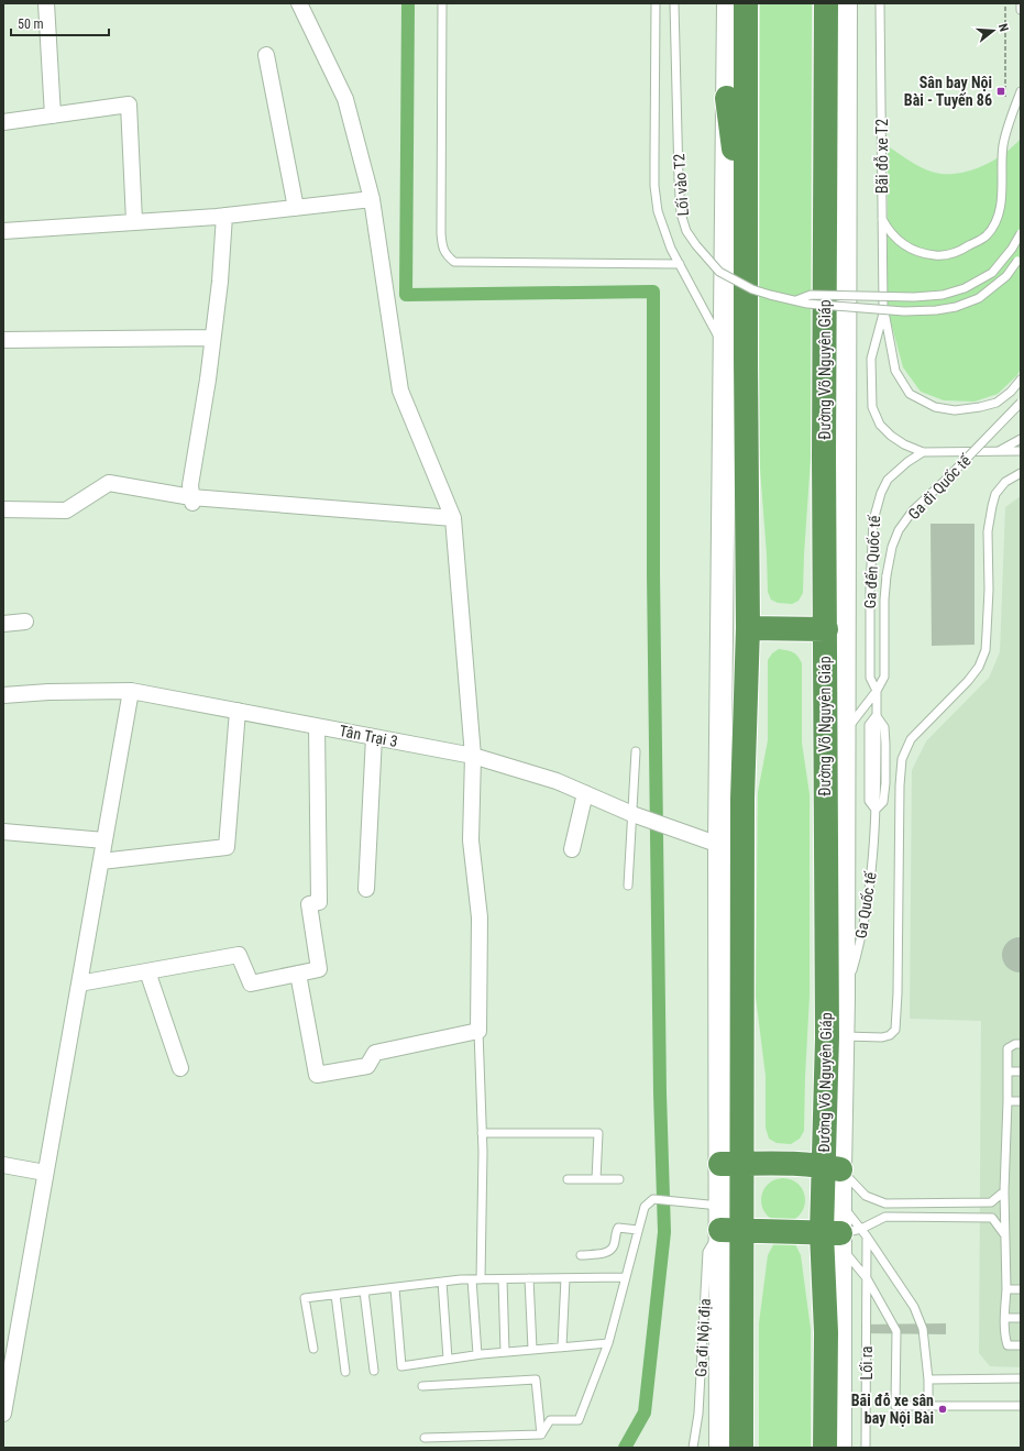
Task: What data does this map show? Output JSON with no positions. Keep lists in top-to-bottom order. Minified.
{"streets":{"highway":["Đường Võ Nguyên Giáp"],"street":["Tân Trại 3"],"lane":["Bãi đỗ xe T2","Lối vào T2","Ga đi Quốc tế","Ga đến Quốc tế","Ga Quốc tế","Ga đi Nội địa","Lối ra"]},"crossings":[["Đường Võ Nguyên Giáp","Ga Quốc tế"],["Đường Võ Nguyên Giáp","Lối ra"],["Ga đi Quốc tế","Ga đến Quốc tế"],["Ga đi Quốc tế","Ga Quốc tế"],["Ga đến Quốc tế","Ga Quốc tế"]],"places":{"transit":["Sân bay Nội Bài - Tuyến 86"],"other":["Bãi đỗ xe sân bay Nội Bài"]},"scale_bar":"50 m","north":"right"}
